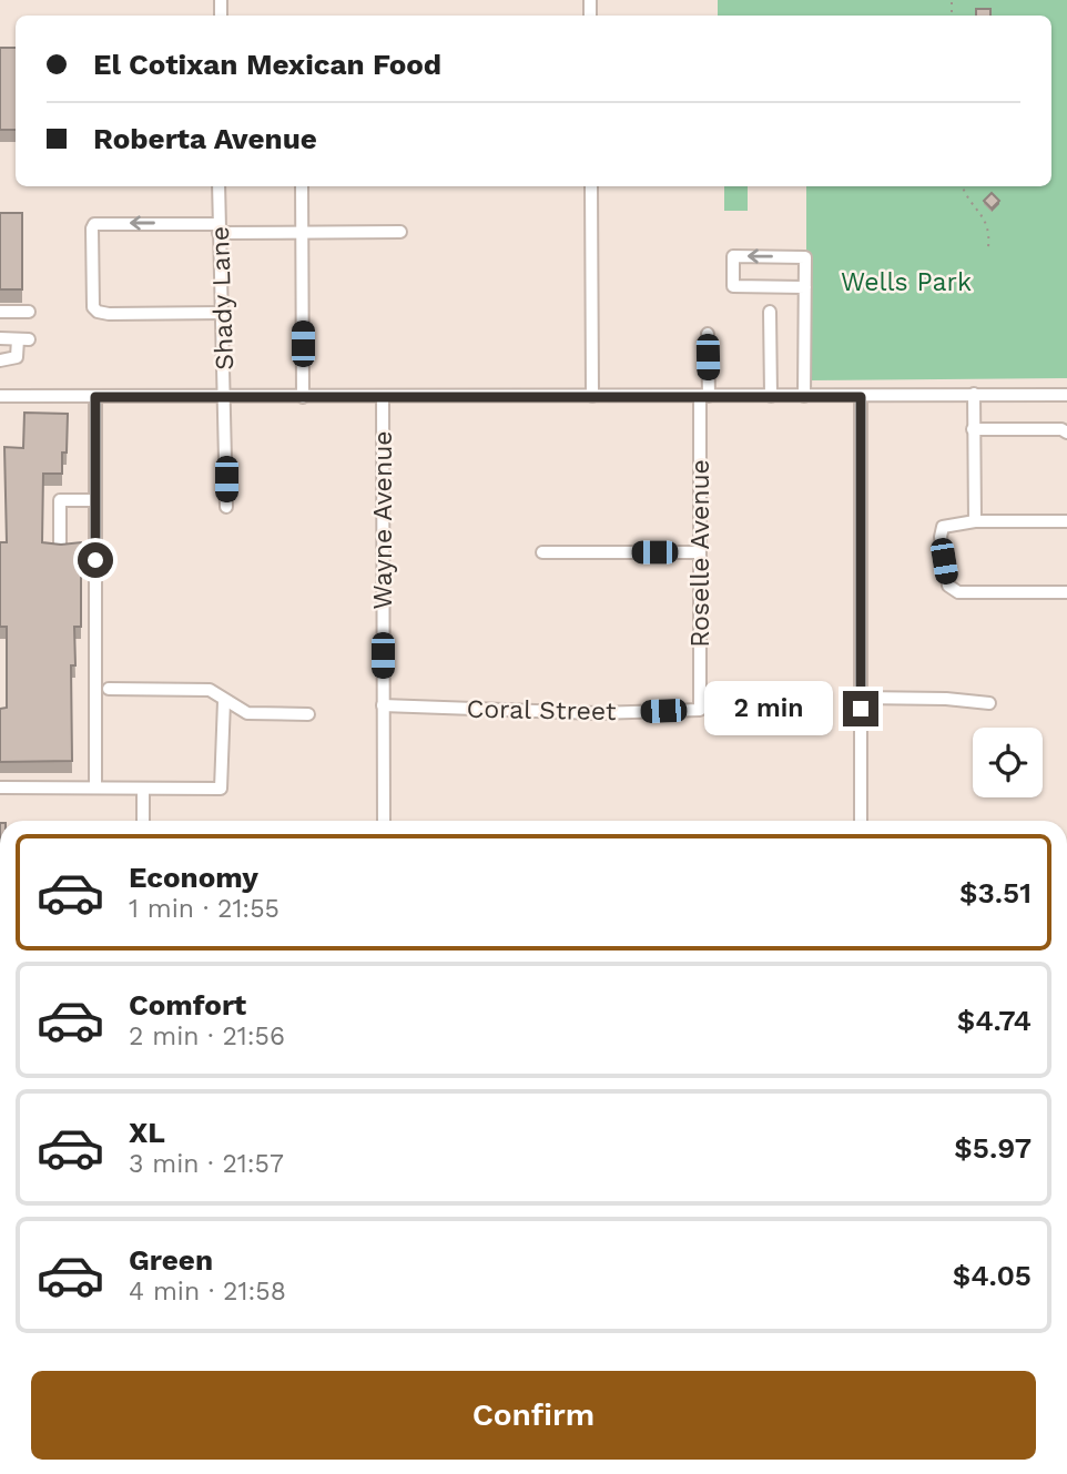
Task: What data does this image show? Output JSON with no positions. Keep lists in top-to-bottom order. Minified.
{"streets":{"street":["Shady Lane","Wayne Avenue","Roselle Avenue","Coral Street"]},"crossings":[["Wayne Avenue","Coral Street"],["Roselle Avenue","Coral Street"]],"parks":["Wells Park"],"page":{"banner":["El Cotixan Mexican Food","Roberta Avenue"],"bubble":"2 min","list":[{"name":"Economy","note":"1 min · 21:55","value":"$3.51"},{"name":"Comfort","note":"2 min · 21:56","value":"$4.74"},{"name":"XL","note":"3 min · 21:57","value":"$5.97"},{"name":"Green","note":"4 min · 21:58","value":"$4.05"}],"buttons":"Confirm"}}
